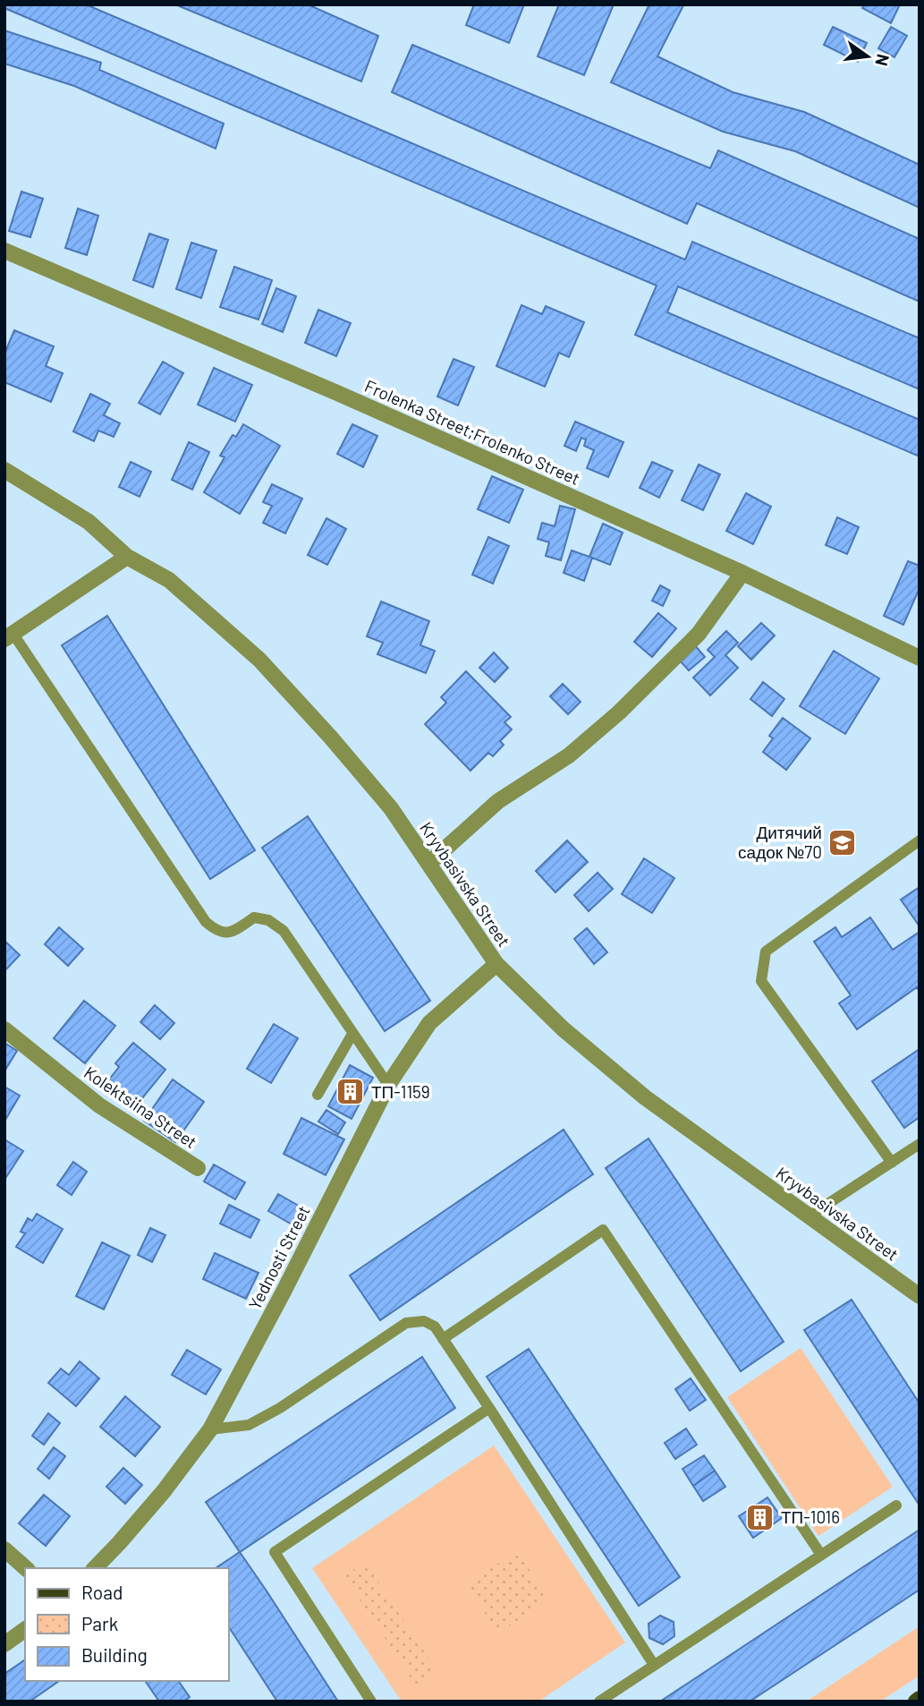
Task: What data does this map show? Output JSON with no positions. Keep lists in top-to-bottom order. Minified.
{"streets":{"street":["Frolenka Street;Frolenko Street","Kryvbasivska Street","Kolektsiina Street","Yednosti Street"]},"crossings":[["Kryvbasivska Street","Yednosti Street"]],"places":{"school or university":["Дитячий садок №70"],"building":["ТП-1159","ТП-1016"]},"legend":["Road","Park","Building"],"north":"right"}
